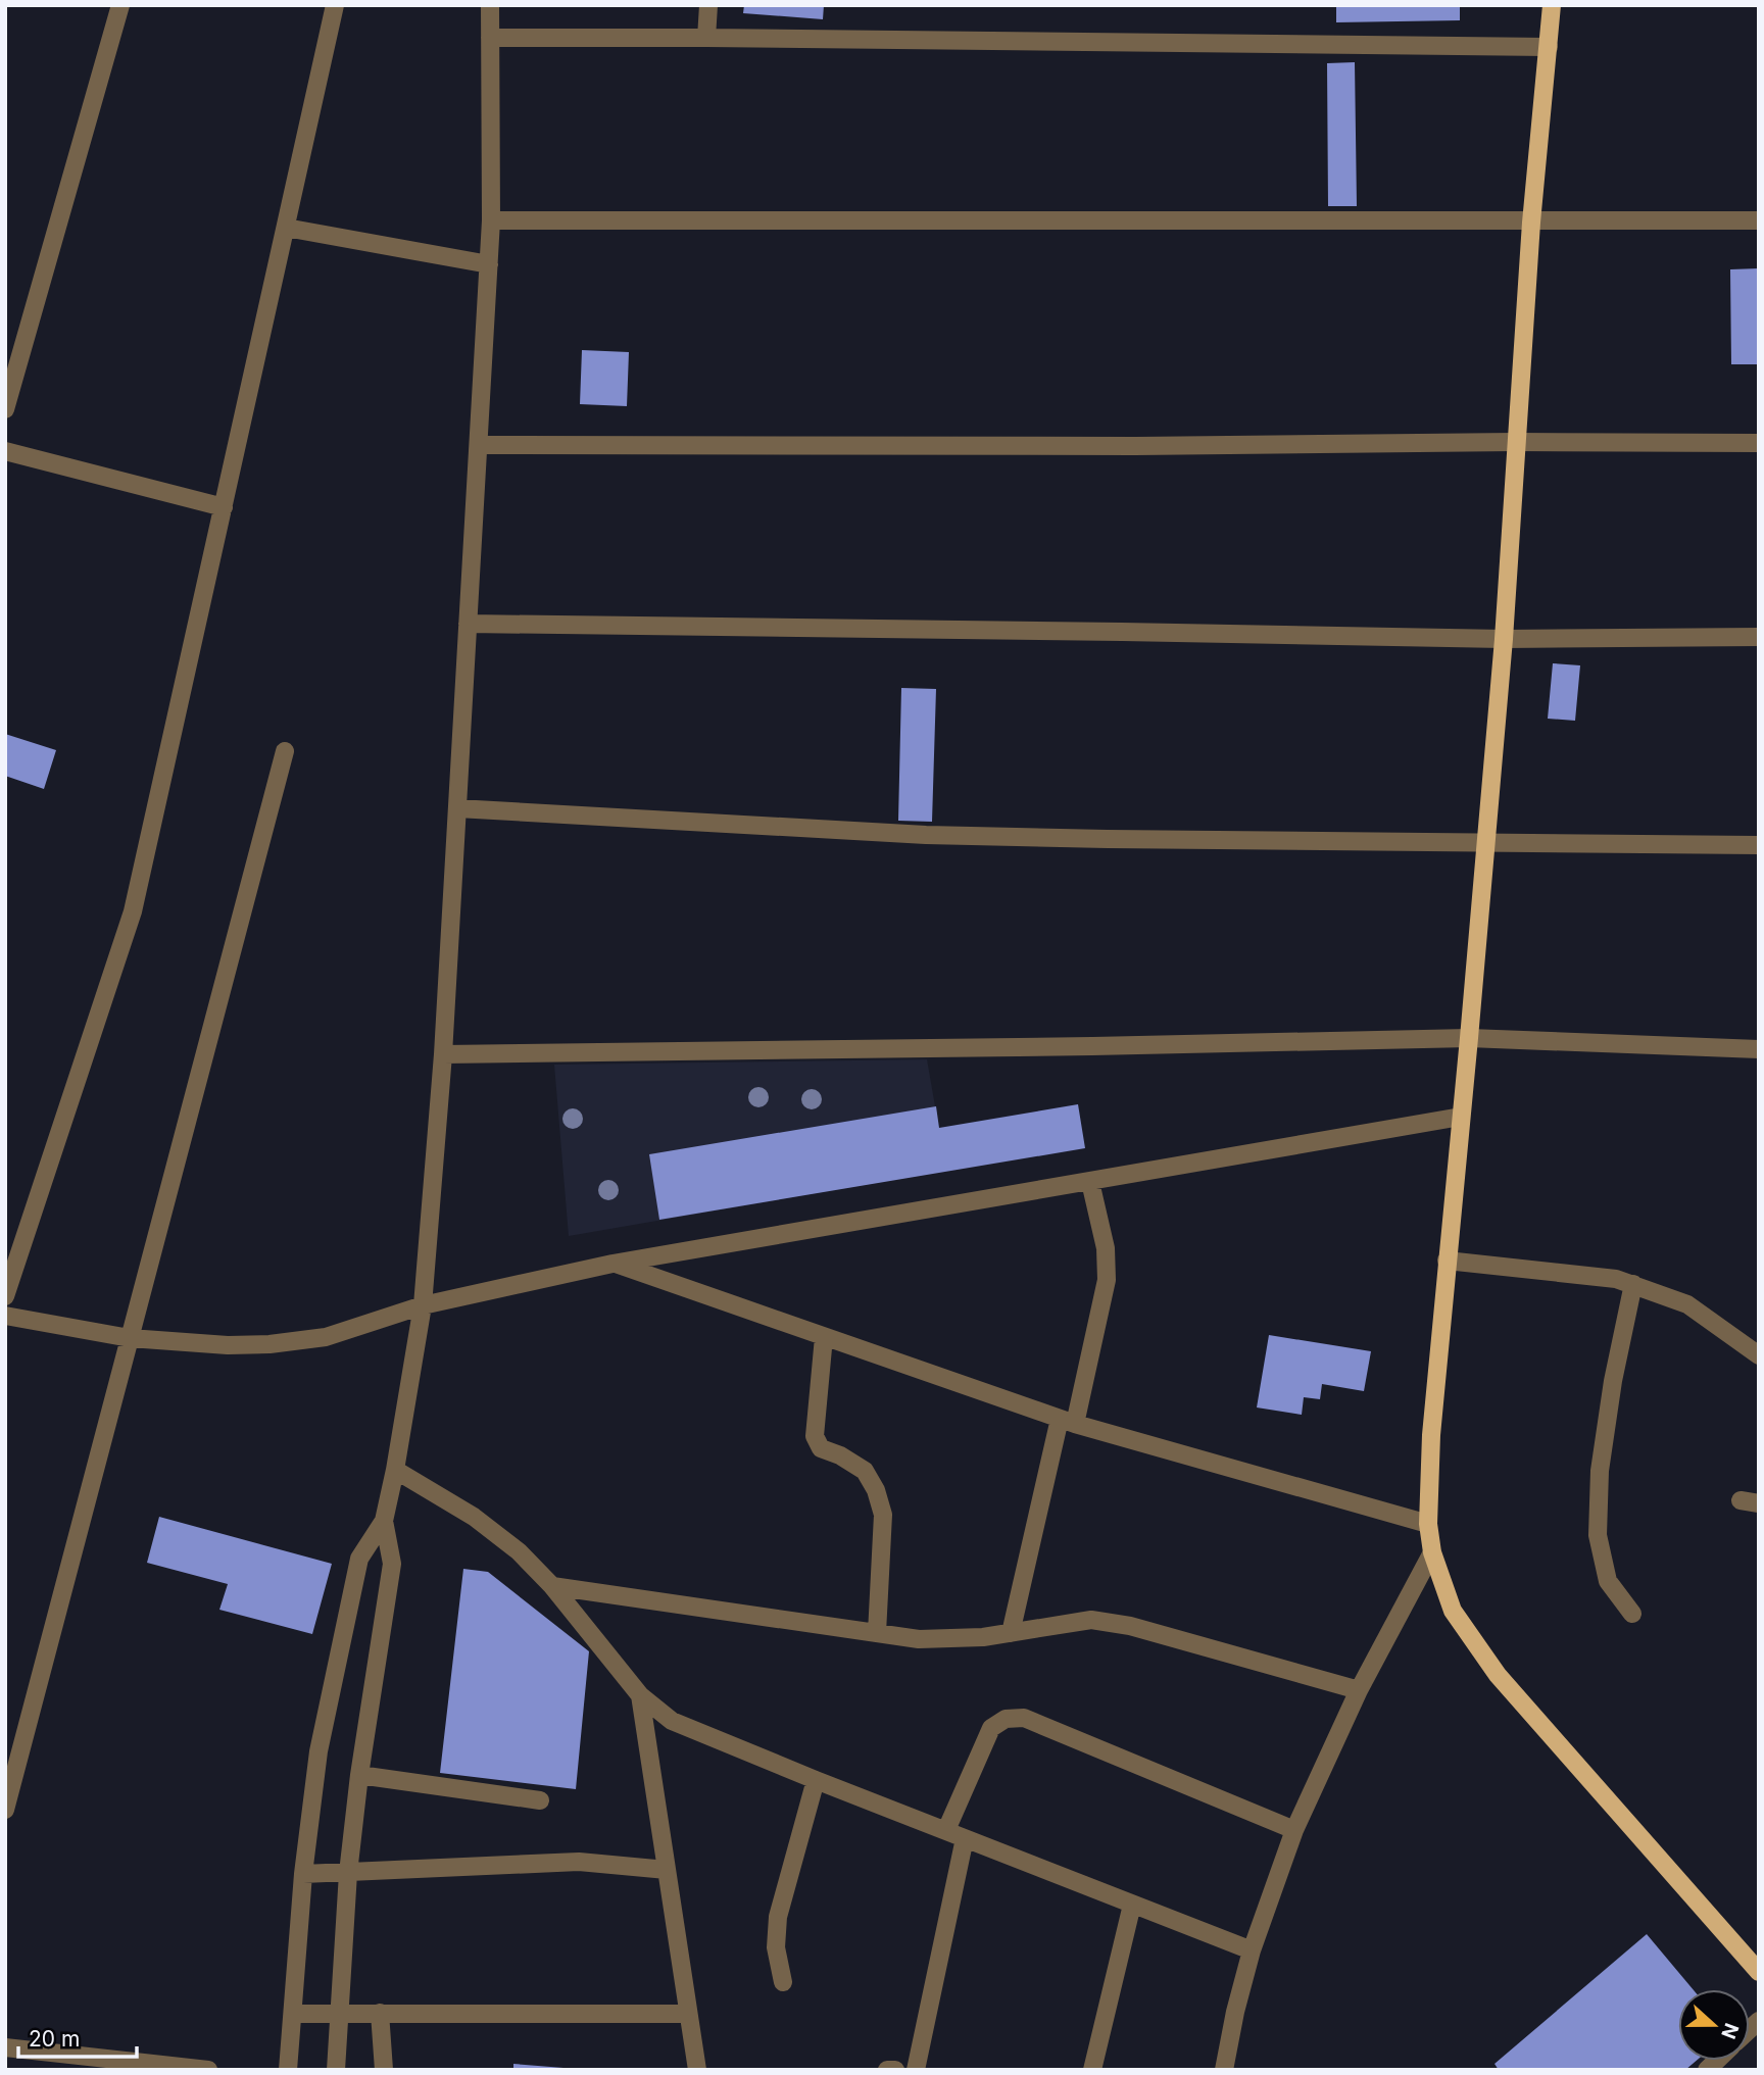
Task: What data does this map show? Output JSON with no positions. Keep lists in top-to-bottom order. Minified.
{"scale_bar":"20 m","north":"right"}
